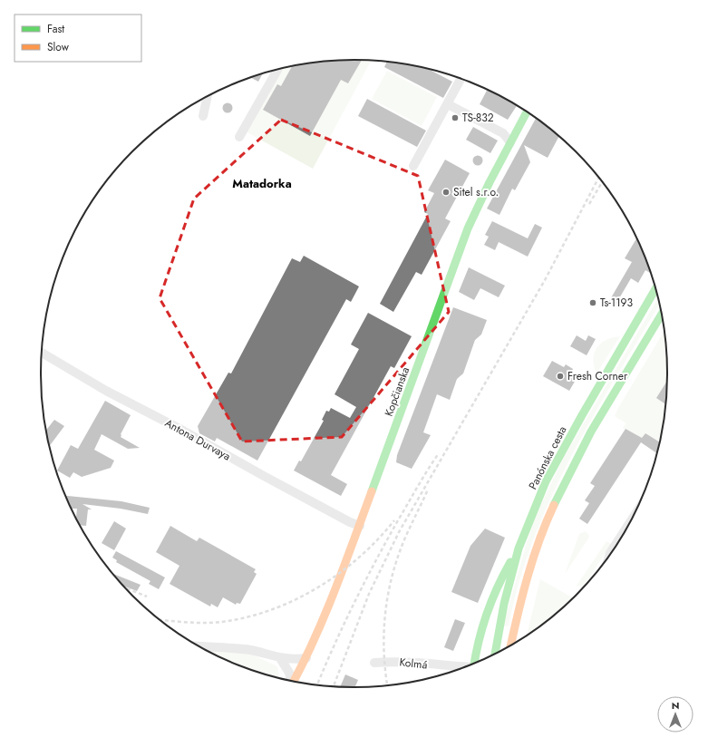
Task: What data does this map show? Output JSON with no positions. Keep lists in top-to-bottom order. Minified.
{"streets":{"main road":["Kopčianska","Panónska cesta"],"street":["Antona Durvaya","Kolmá"]},"crossings":[["Kopčianska","Antona Durvaya"]],"districts":["Matadorka"],"places":["TS-832","Sitel s.r.o.","Ts-1193","Fresh Corner"],"legend":["Fast","Slow"],"north":"top"}
